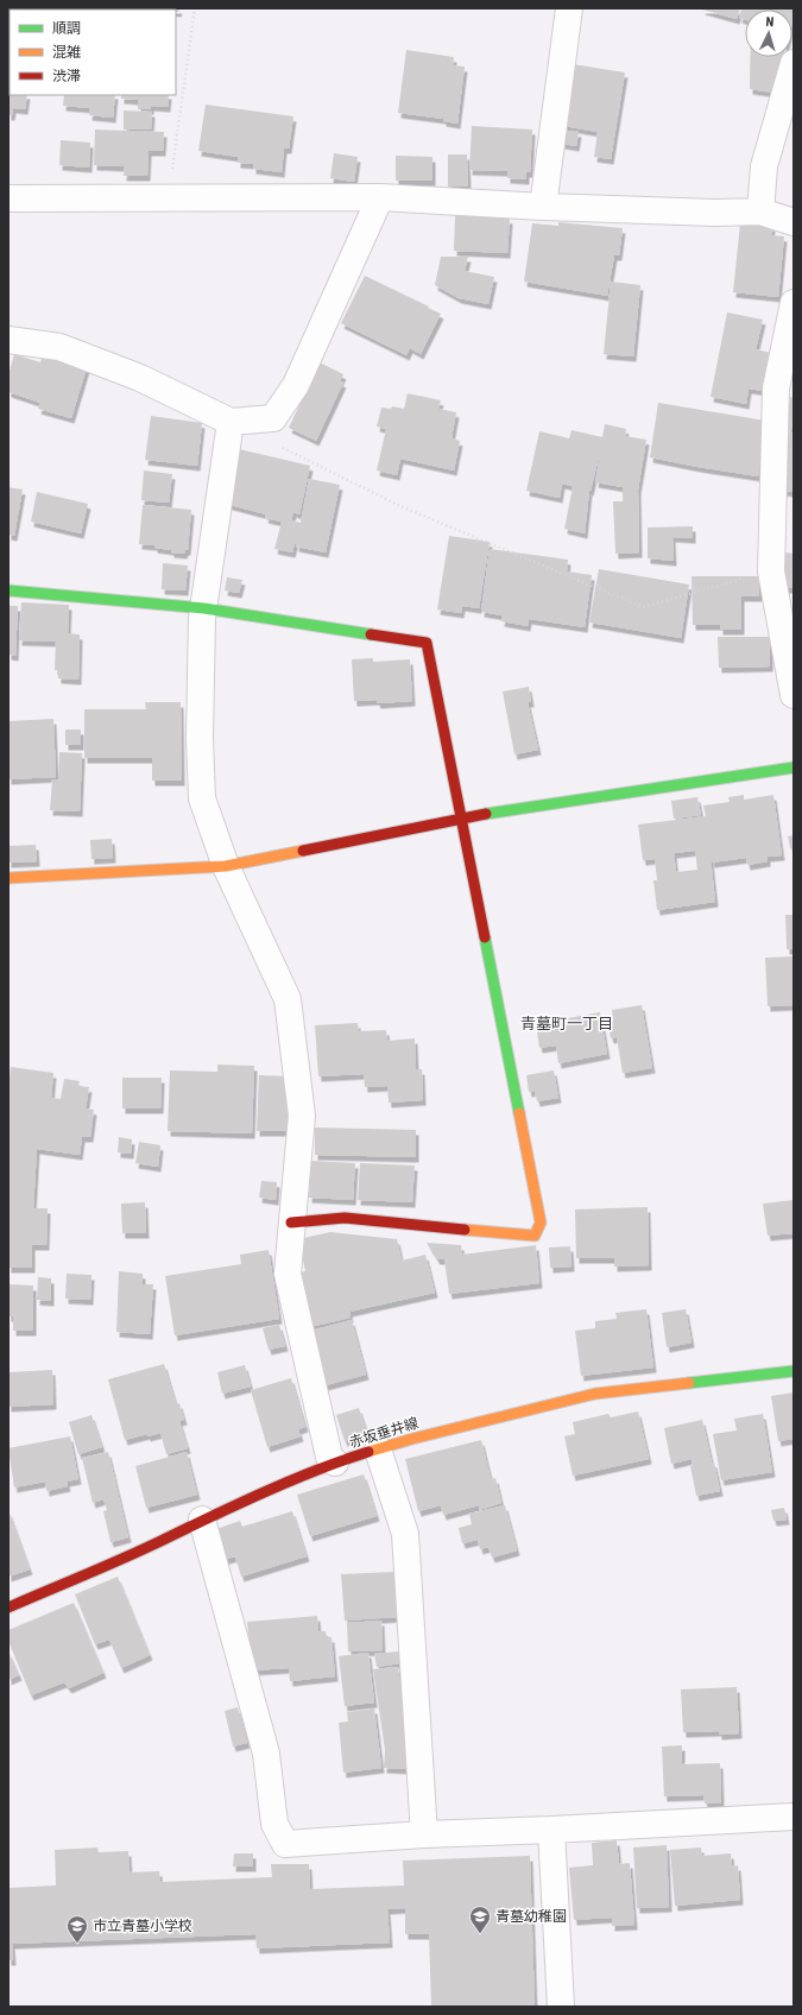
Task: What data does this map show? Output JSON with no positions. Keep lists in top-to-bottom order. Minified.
{"streets":{"street":["赤坂垂井線"]},"districts":["青墓町一丁目"],"places":{"school or university":["青墓幼稚園","市立青墓小学校"]},"legend":["順調","混雑","渋滞"],"north":"top"}
